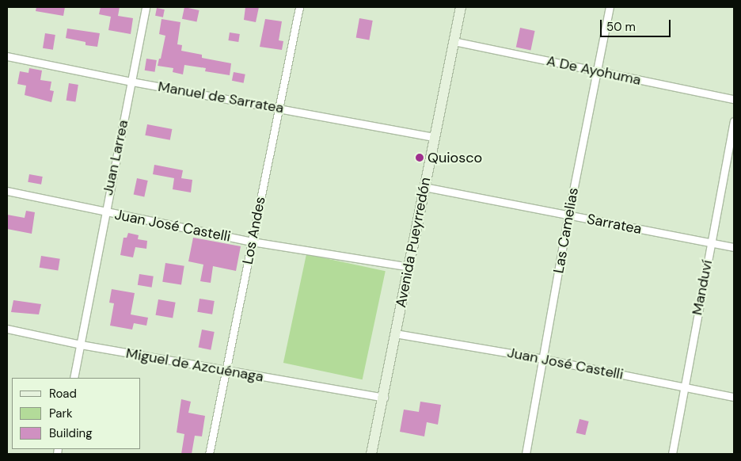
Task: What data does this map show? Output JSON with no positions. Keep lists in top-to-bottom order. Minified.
{"streets":{"main road":["Avenida Pueyrredón"],"street":["A De Ayohuma","Manuel de Sarratea","Juan Larrea","Sarratea","Juan José Castelli","Los Andes","Las Camelias","Manduví","Miguel de Azcuénaga"]},"crossings":[["A De Ayohuma","Las Camelias"],["A De Ayohuma","Avenida Pueyrredón"],["Manuel de Sarratea","Juan Larrea"],["Manuel de Sarratea","Los Andes"],["Manuel de Sarratea","Avenida Pueyrredón"],["Juan Larrea","Juan José Castelli"],["Juan Larrea","Miguel de Azcuénaga"],["Sarratea","Las Camelias"],["Sarratea","Avenida Pueyrredón"],["Sarratea","Manduví"],["Juan José Castelli","Los Andes"],["Juan José Castelli","Las Camelias"],["Juan José Castelli","Avenida Pueyrredón"],["Juan José Castelli","Manduví"],["Los Andes","Miguel de Azcuénaga"],["Avenida Pueyrredón","Miguel de Azcuénaga"]],"places":["Quiosco"],"legend":["Road","Park","Building"],"scale_bar":"50 m"}
